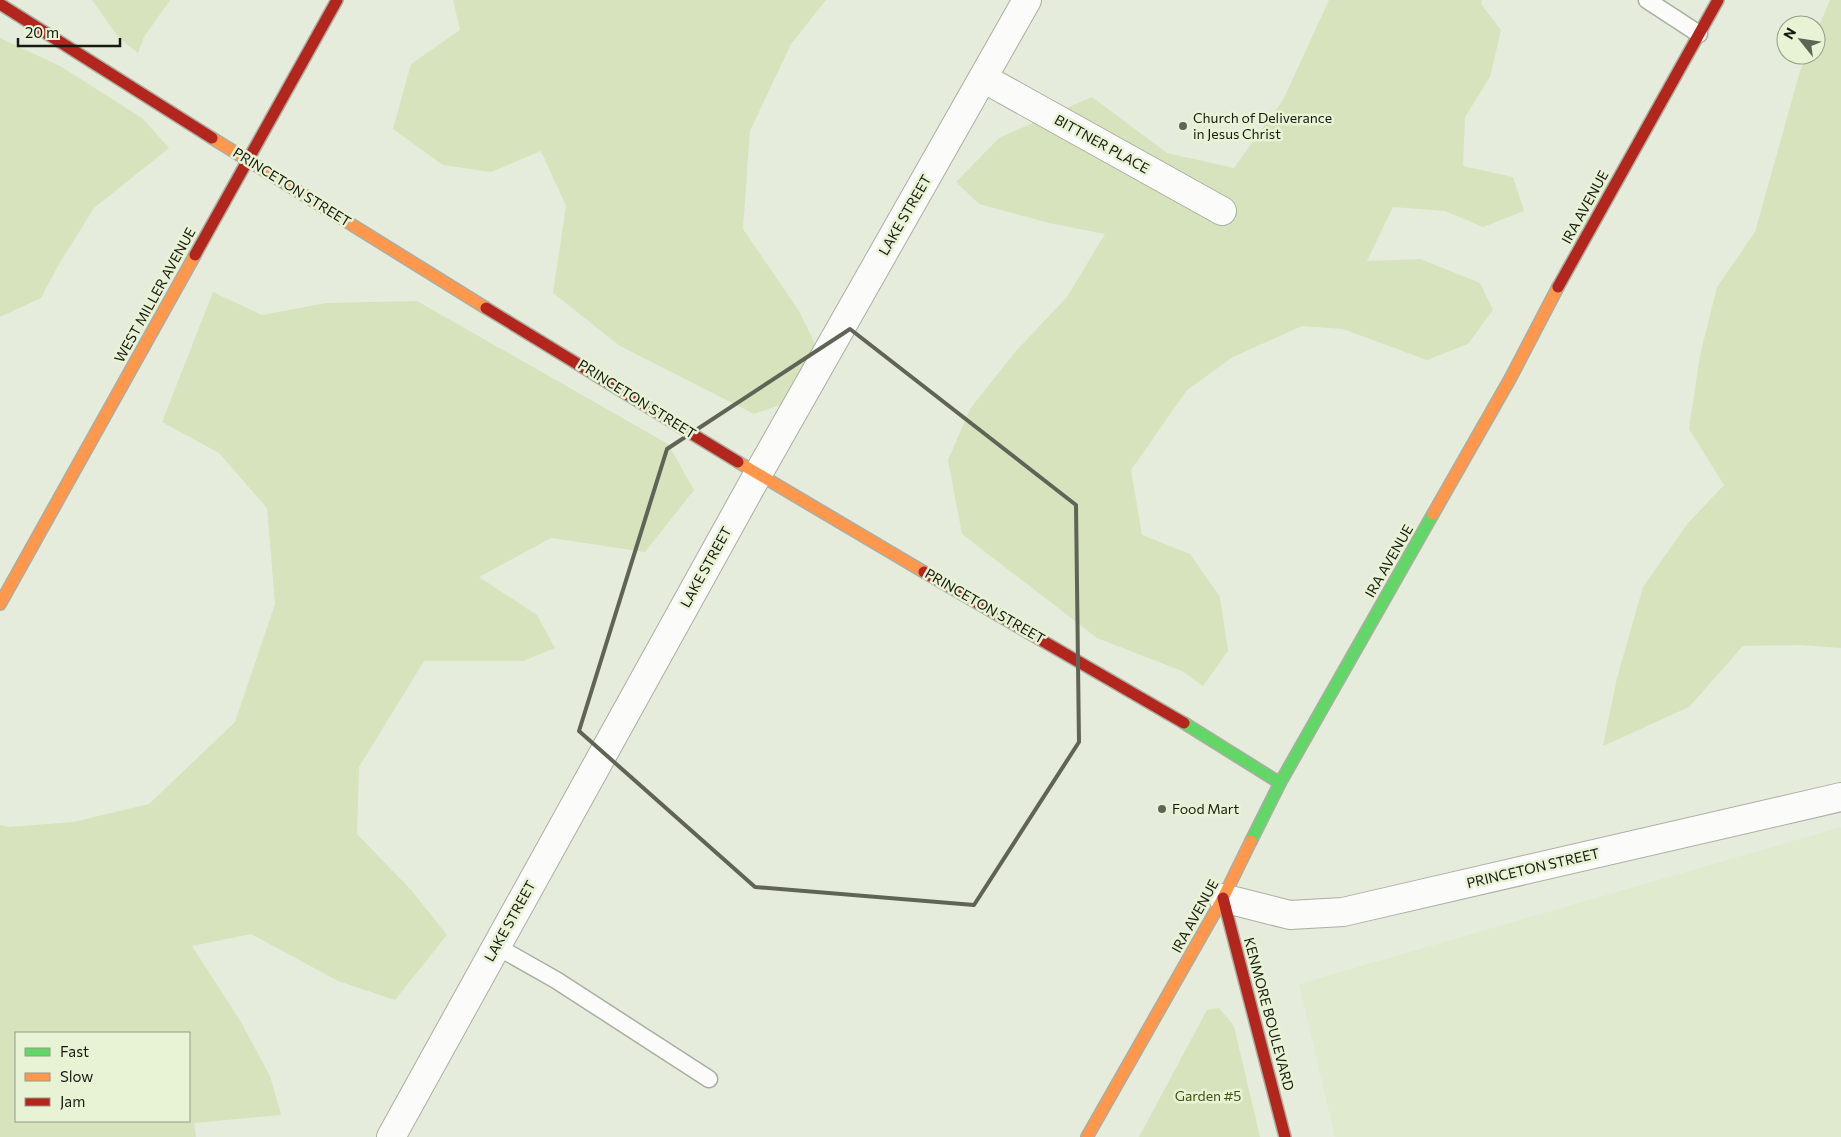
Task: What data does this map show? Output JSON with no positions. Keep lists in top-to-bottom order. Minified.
{"streets":{"street":["BITTNER PLACE","PRINCETON STREET","IRA AVENUE","LAKE STREET","WEST MILLER AVENUE","KENMORE BOULEVARD"]},"crossings":[["BITTNER PLACE","LAKE STREET"],["PRINCETON STREET","IRA AVENUE"],["PRINCETON STREET","LAKE STREET"],["PRINCETON STREET","WEST MILLER AVENUE"],["PRINCETON STREET","KENMORE BOULEVARD"],["IRA AVENUE","KENMORE BOULEVARD"]],"parks":["Garden #5"],"places":["Church of Deliverance in Jesus Christ","Food Mart"],"legend":["Fast","Slow","Jam"],"scale_bar":"20 m","north":"top left"}
